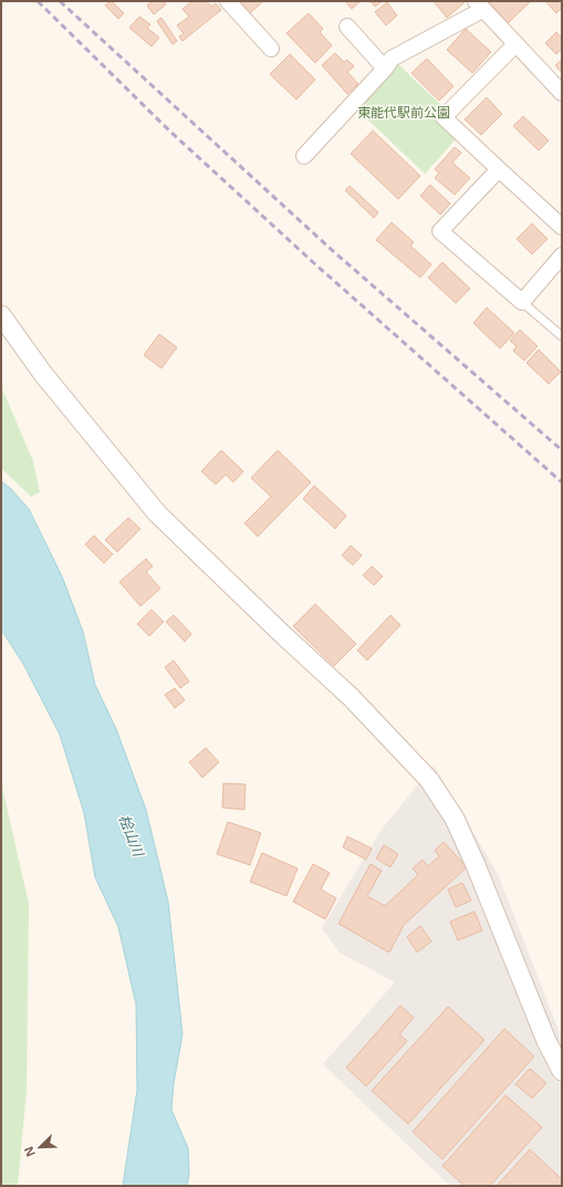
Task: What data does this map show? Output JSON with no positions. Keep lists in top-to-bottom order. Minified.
{"water":["桧山川"],"parks":["東能代駅前公園"],"north":"bottom left"}
